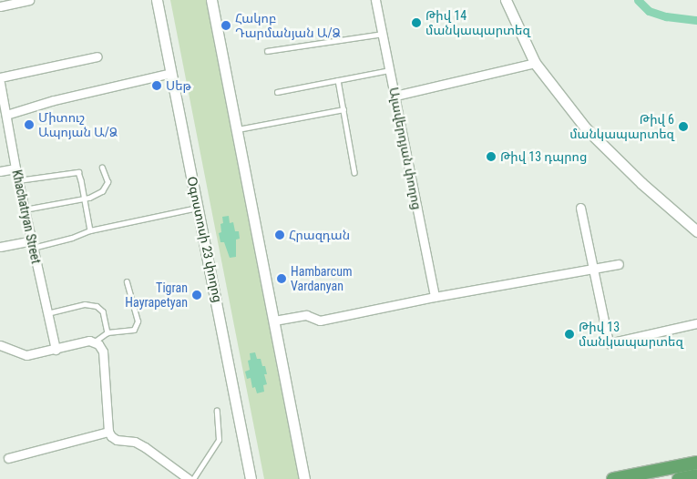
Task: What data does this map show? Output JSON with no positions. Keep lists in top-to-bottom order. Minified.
{"streets":{"street":["Ալավերդյան փողոց","Khachatryan Street","Օգոստոսի 23 փողոց"]},"places":["Թիվ 14 մանկապարտեզ","Հակոբ Դարմանյան Ա/Ձ","Սեթ","Միտուշ Ապոյան Ա/Ձ","Թիվ 6 մանկապարտեզ","Թիվ 13 դպրոց","Հրազդան","Hambarcum Vardanyan","Tigran Hayrapetyan","Թիվ 13 մանկապարտեզ"]}
